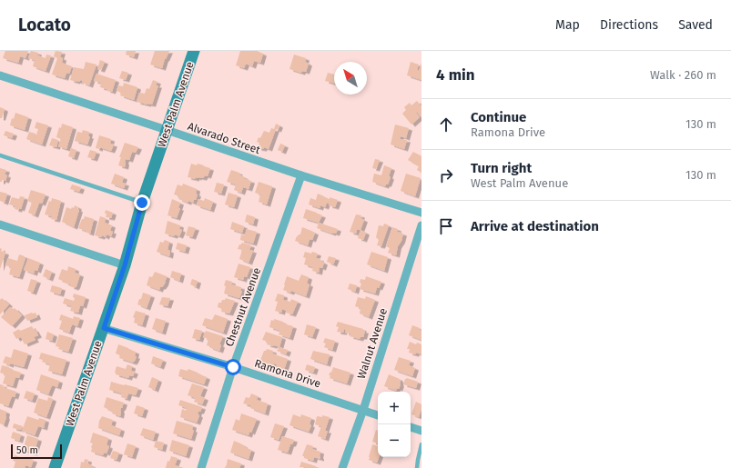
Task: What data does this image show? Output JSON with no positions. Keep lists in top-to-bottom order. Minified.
{"streets":{"street":["West Palm Avenue","Alvarado Street","Chestnut Avenue","Walnut Avenue","Ramona Drive"]},"crossings":[["West Palm Avenue","Alvarado Street"],["West Palm Avenue","Ramona Drive"],["Alvarado Street","Chestnut Avenue"],["Chestnut Avenue","Ramona Drive"],["Walnut Avenue","Ramona Drive"]],"scale_bar":"50 m","north":"top left","page":{"header":"Locato","nav":["Map","Directions","Saved"],"heading":["4 min","Walk · 260 m"],"list":[["Continue","Ramona Drive","130 m"],["Turn right","West Palm Avenue","130 m"],"Arrive at destination"],"map_buttons":["+","−"],"scale":"50 m"}}
